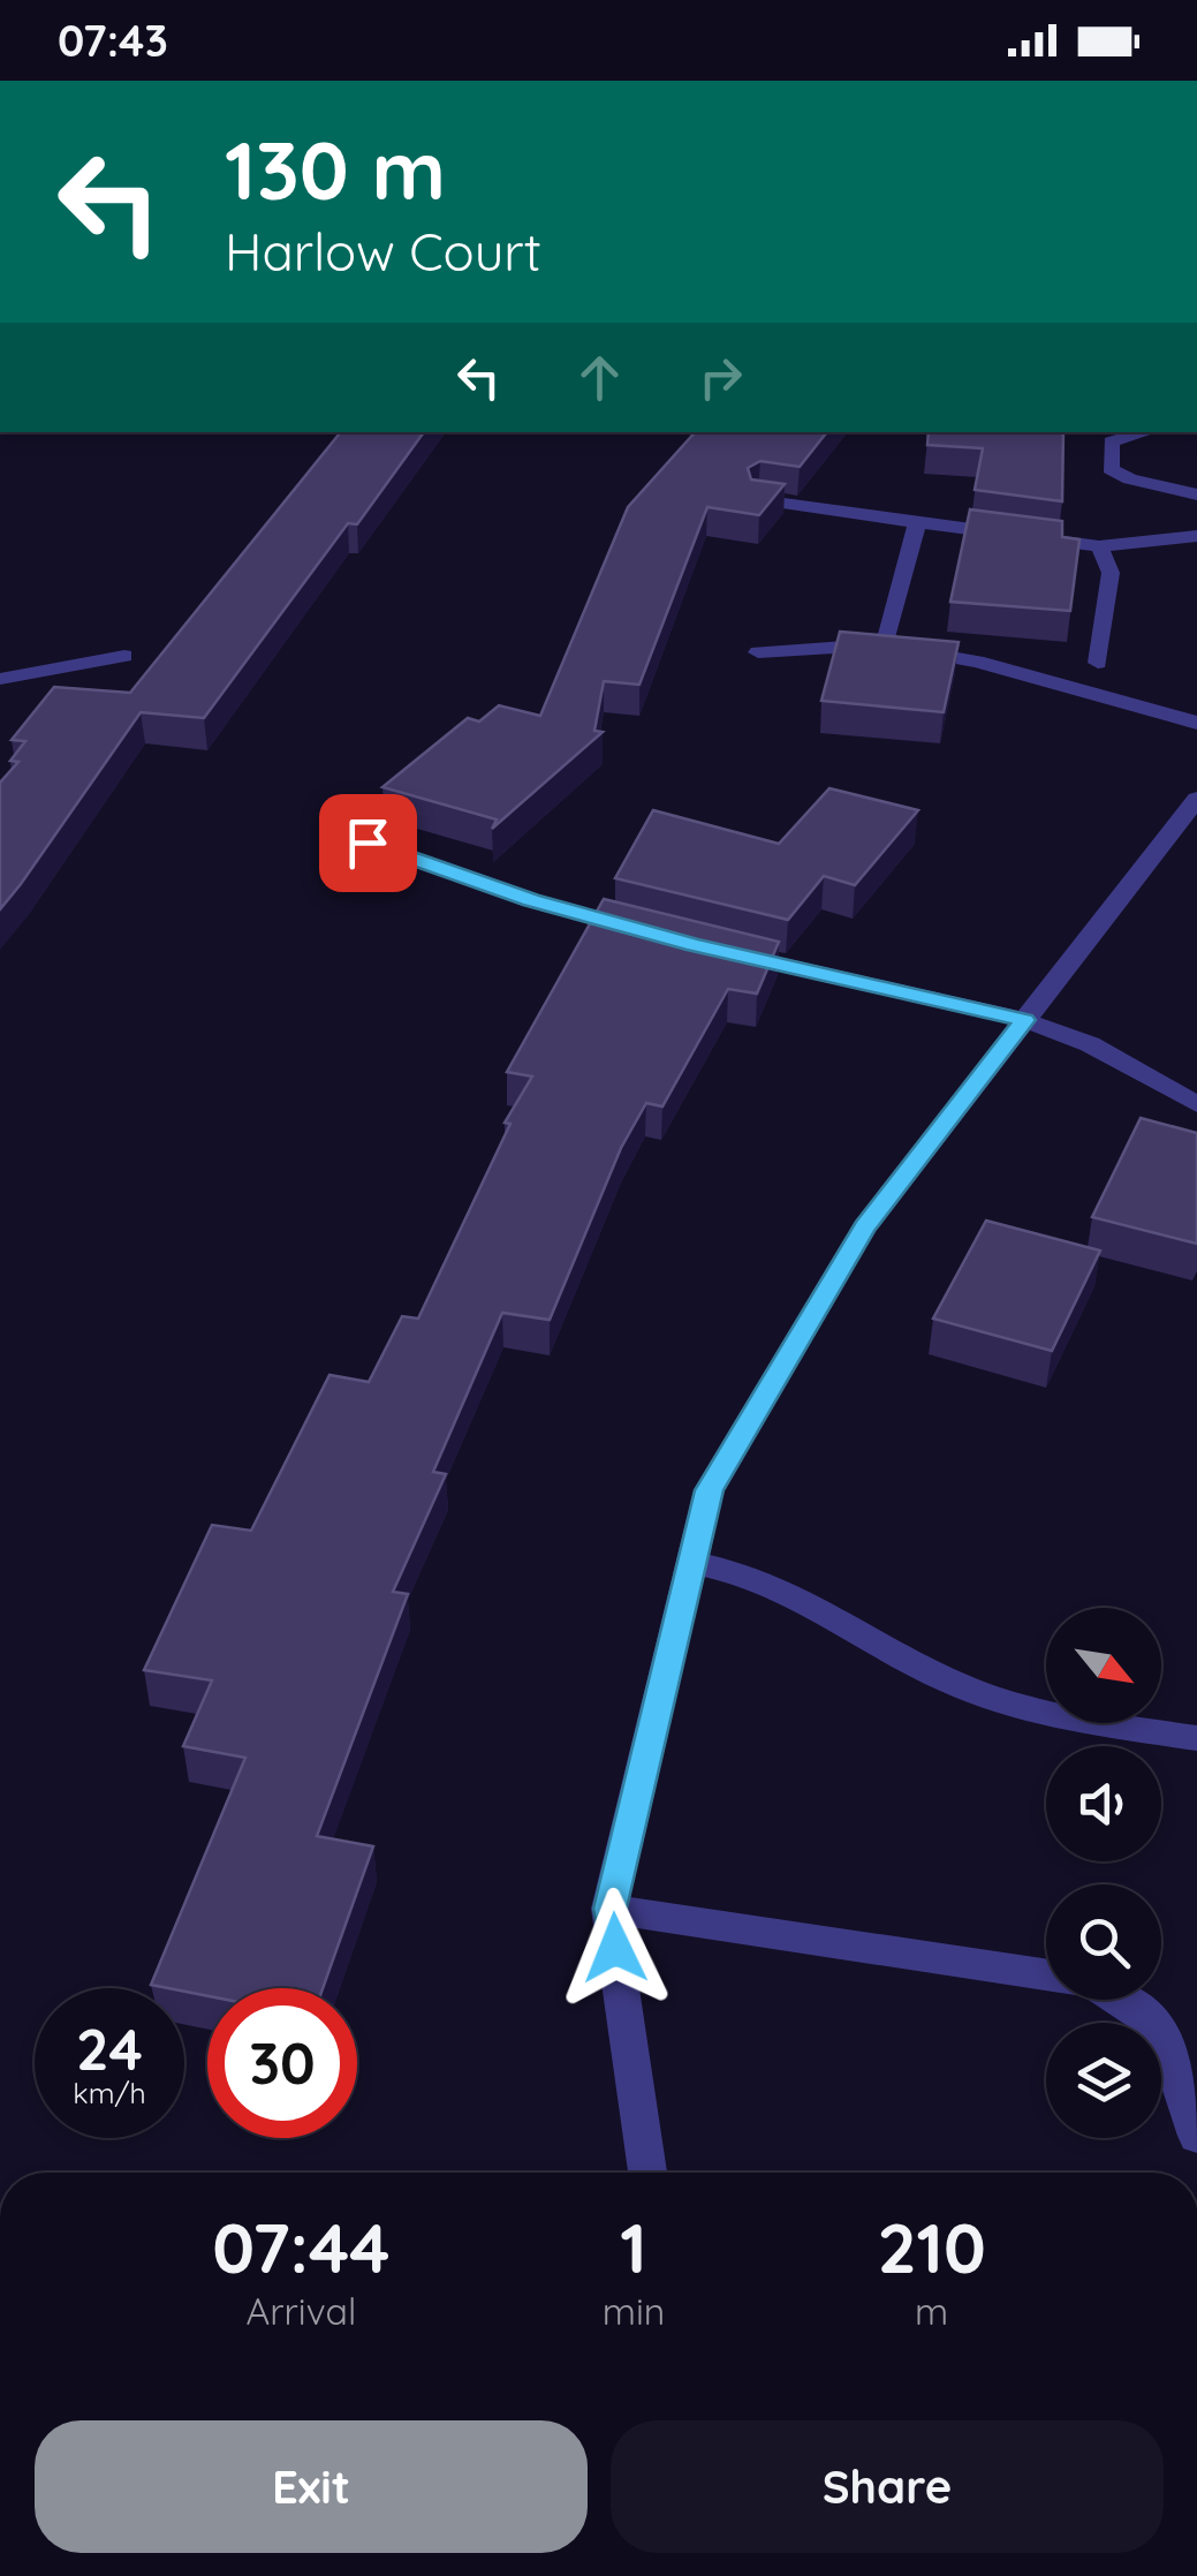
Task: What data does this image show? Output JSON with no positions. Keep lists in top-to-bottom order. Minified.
{"north":"bottom right","page":{"status":"07:43","turn":["130 m","Harlow Court"],"speed":"24 km/h","limit":"30","eta":["07:44","Arrival","1","min","210","m"],"buttons":["Exit","Share"]}}
